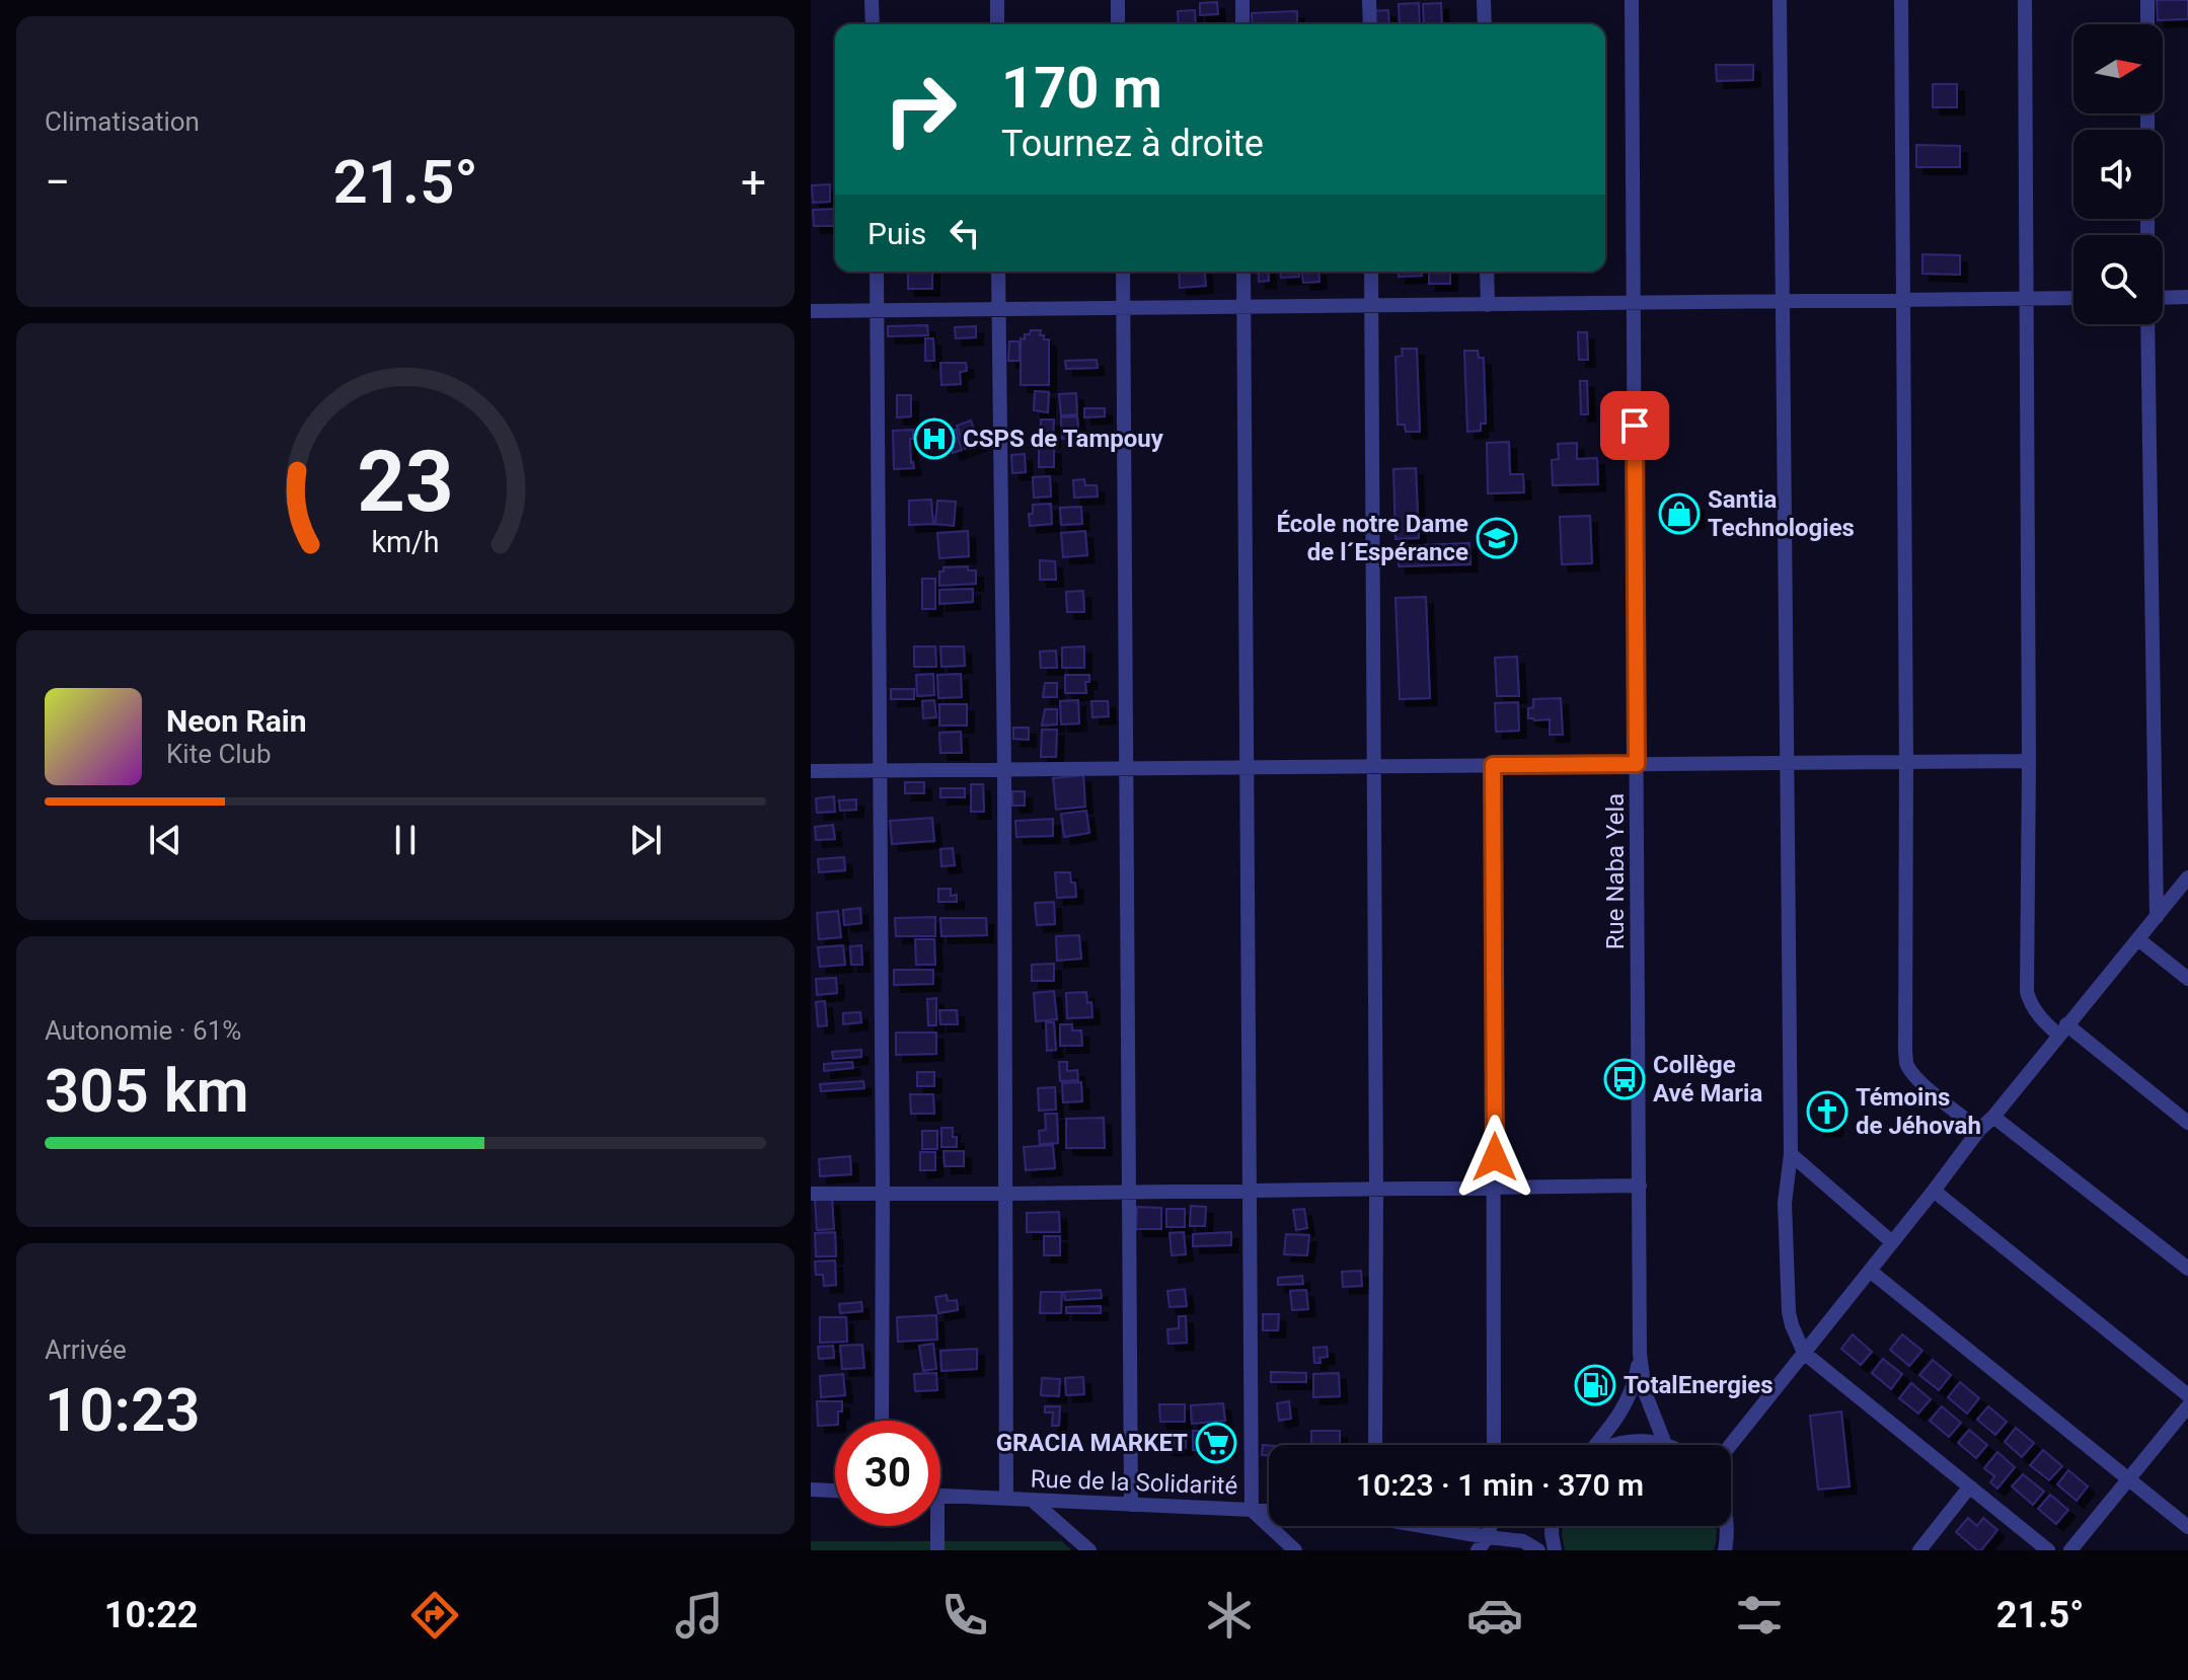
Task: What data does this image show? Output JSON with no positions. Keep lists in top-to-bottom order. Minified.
{"streets":{"street":["Rue Naba Yela","Rue de la Solidarité"]},"places":{"hospital":["CSPS de Tampouy"],"shop":["Santia Technologies"],"school or university":["École notre Dame de l´Espérance"],"bus stop":["Collège Avé Maria"],"church":["Témoins de Jéhovah"],"fuel station":["TotalEnergies"],"supermarket":["GRACIA MARKET"]},"north":"right","page":{"tile":["Climatisation",["Autonomie · 61%","305 km"],["Arrivée","10:23"]],"turn":["170 m","Tournez à droite"],"heat":["−","21.5°","+"],"then":"Puis","song":["Neon Rain","Kite Club"],"limit":"30","trip":"10:23 · 1 min · 370 m","tabs":["10:22","21.5°"],"gauge":["23","km/h"]}}
